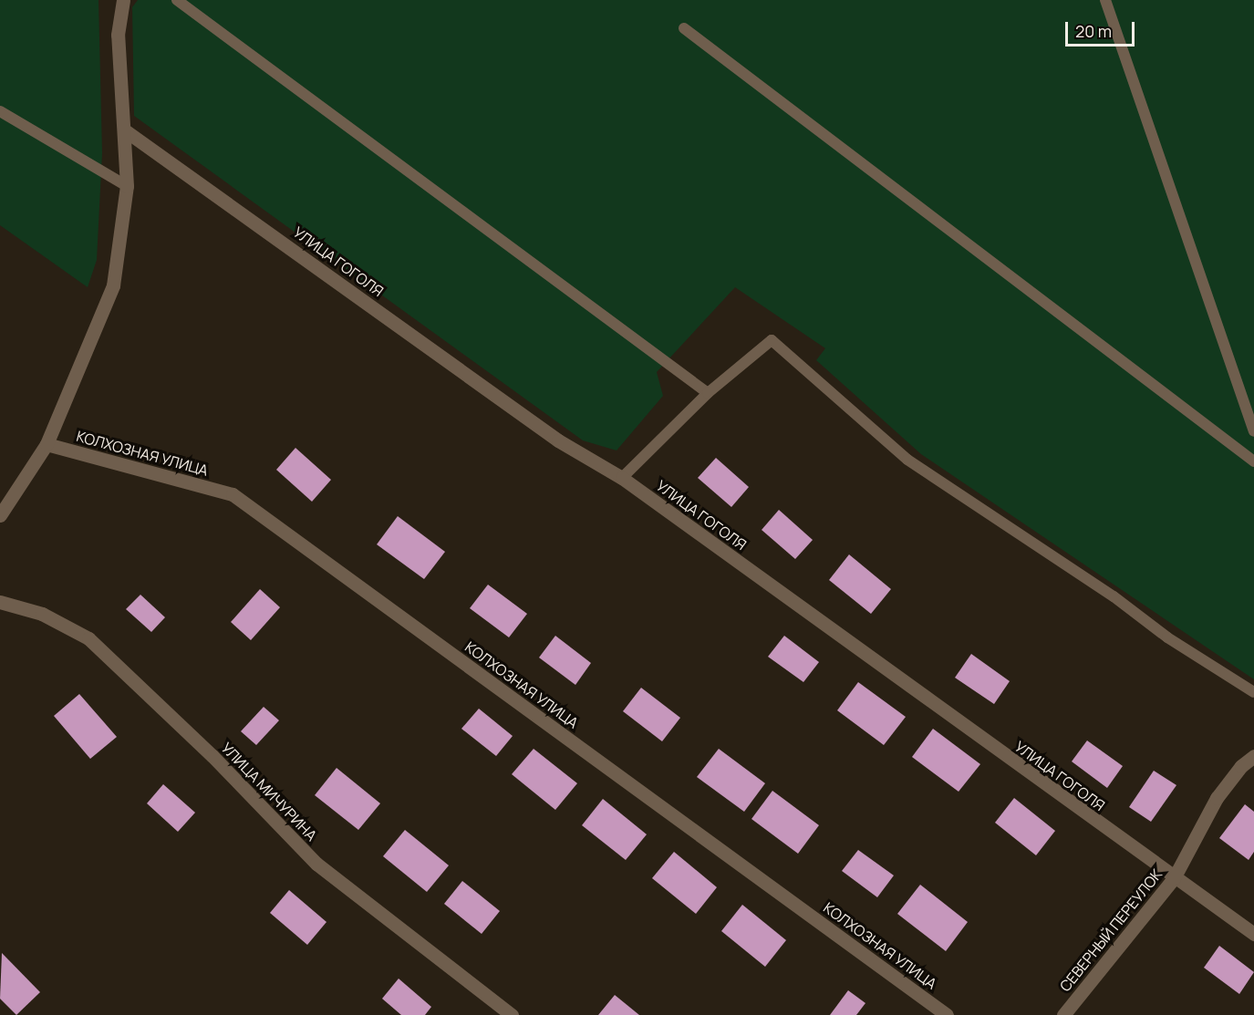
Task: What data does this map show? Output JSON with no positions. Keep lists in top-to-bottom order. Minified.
{"streets":{"street":["УЛИЦА ГОГОЛЯ","КОЛХОЗНАЯ УЛИЦА","УЛИЦА МИЧУРИНА","СЕВЕРНЫЙ ПЕРЕУЛОК"]},"crossings":[["УЛИЦА ГОГОЛЯ","СЕВЕРНЫЙ ПЕРЕУЛОК"]],"scale_bar":"20 m"}
